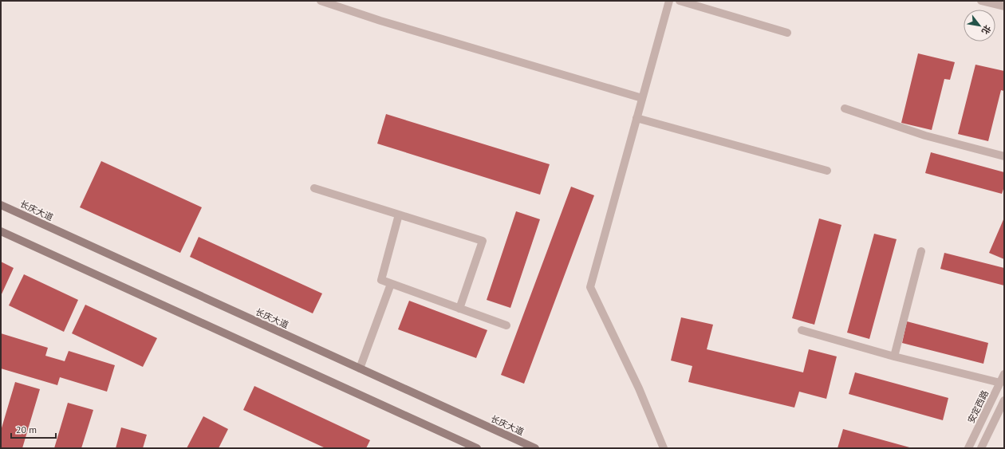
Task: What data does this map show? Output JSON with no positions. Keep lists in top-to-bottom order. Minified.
{"streets":{"main road":["长庆大道"],"street":["安定西路"]},"scale_bar":"20 m","north":"bottom right"}
